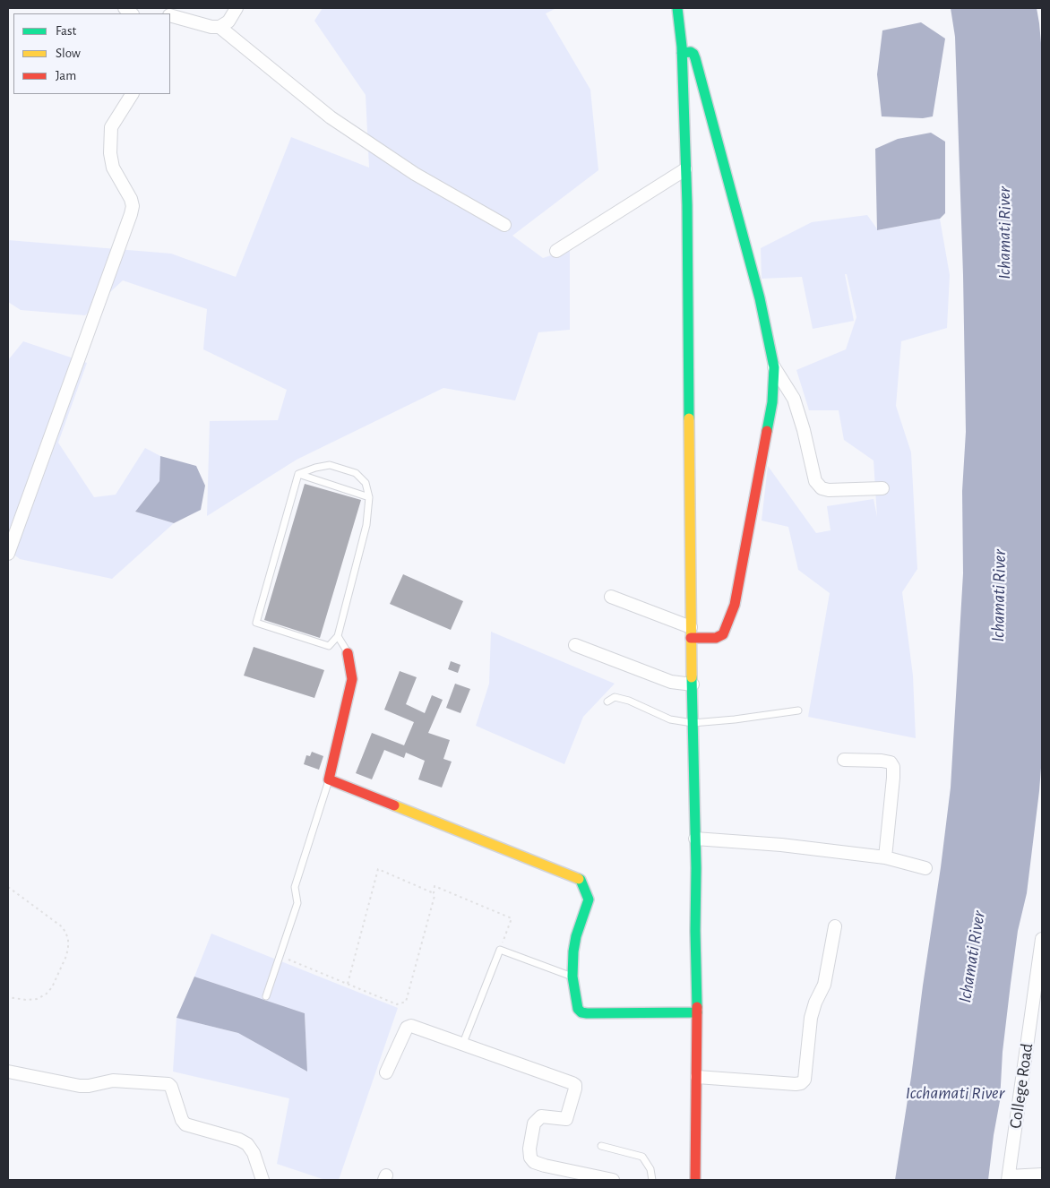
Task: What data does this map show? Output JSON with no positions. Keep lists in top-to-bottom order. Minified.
{"streets":{"street":["College Road"]},"water":["Ichamati River","Icchamati River"],"legend":["Fast","Slow","Jam"]}
